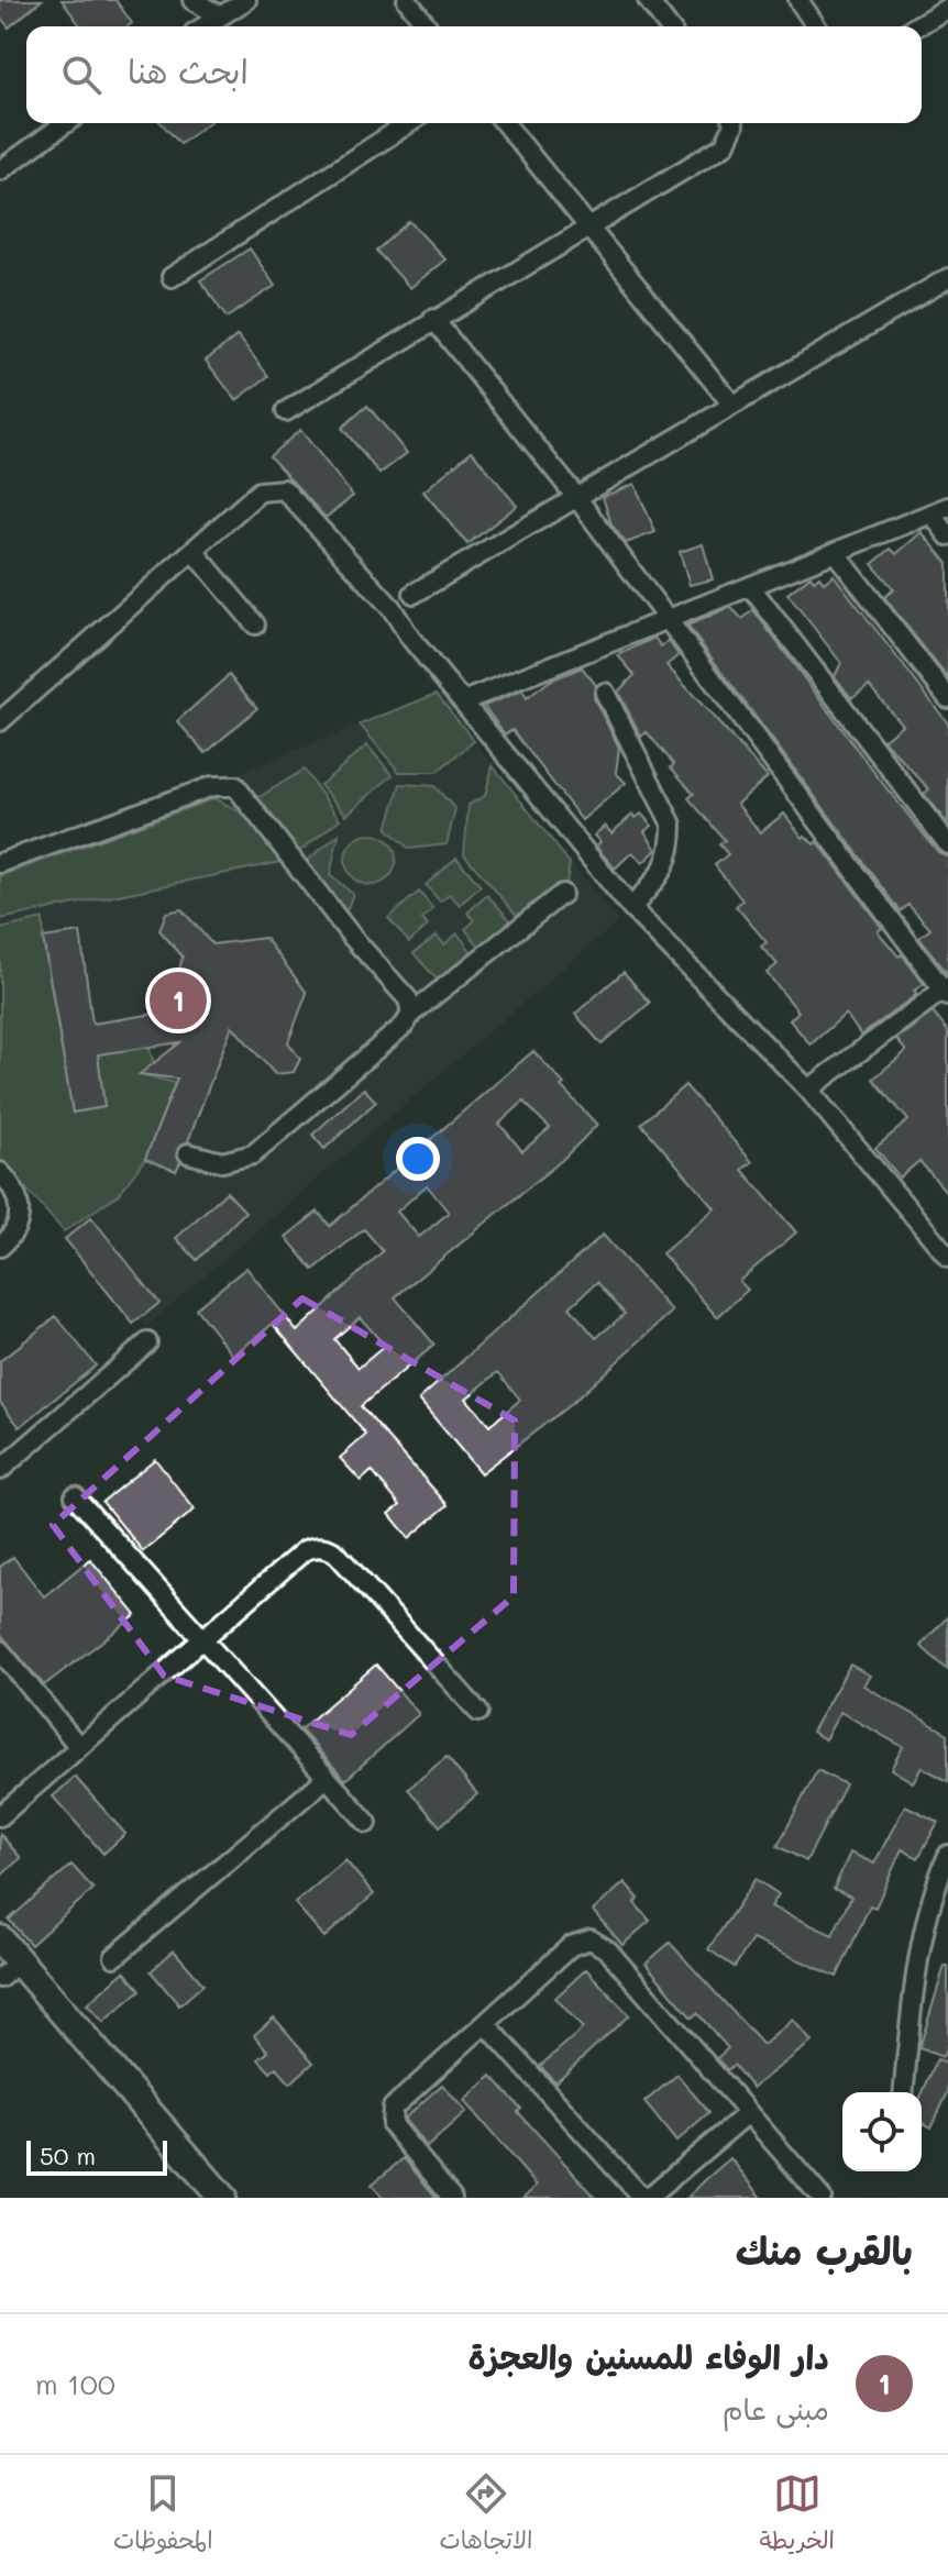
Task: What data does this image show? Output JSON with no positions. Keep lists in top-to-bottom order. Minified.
{"scale_bar":"50 m","page":{"search":"ابحث هنا","pins":"1","scale":"50 m","heading":"بالقرب منك","list":[{"mark":"1","name":"دار الوفاء للمسنين والعجزة","note":"مبنى عام","value":"100 m"}],"nav":["الخريطة","الاتجاهات","المحفوظات"]}}
